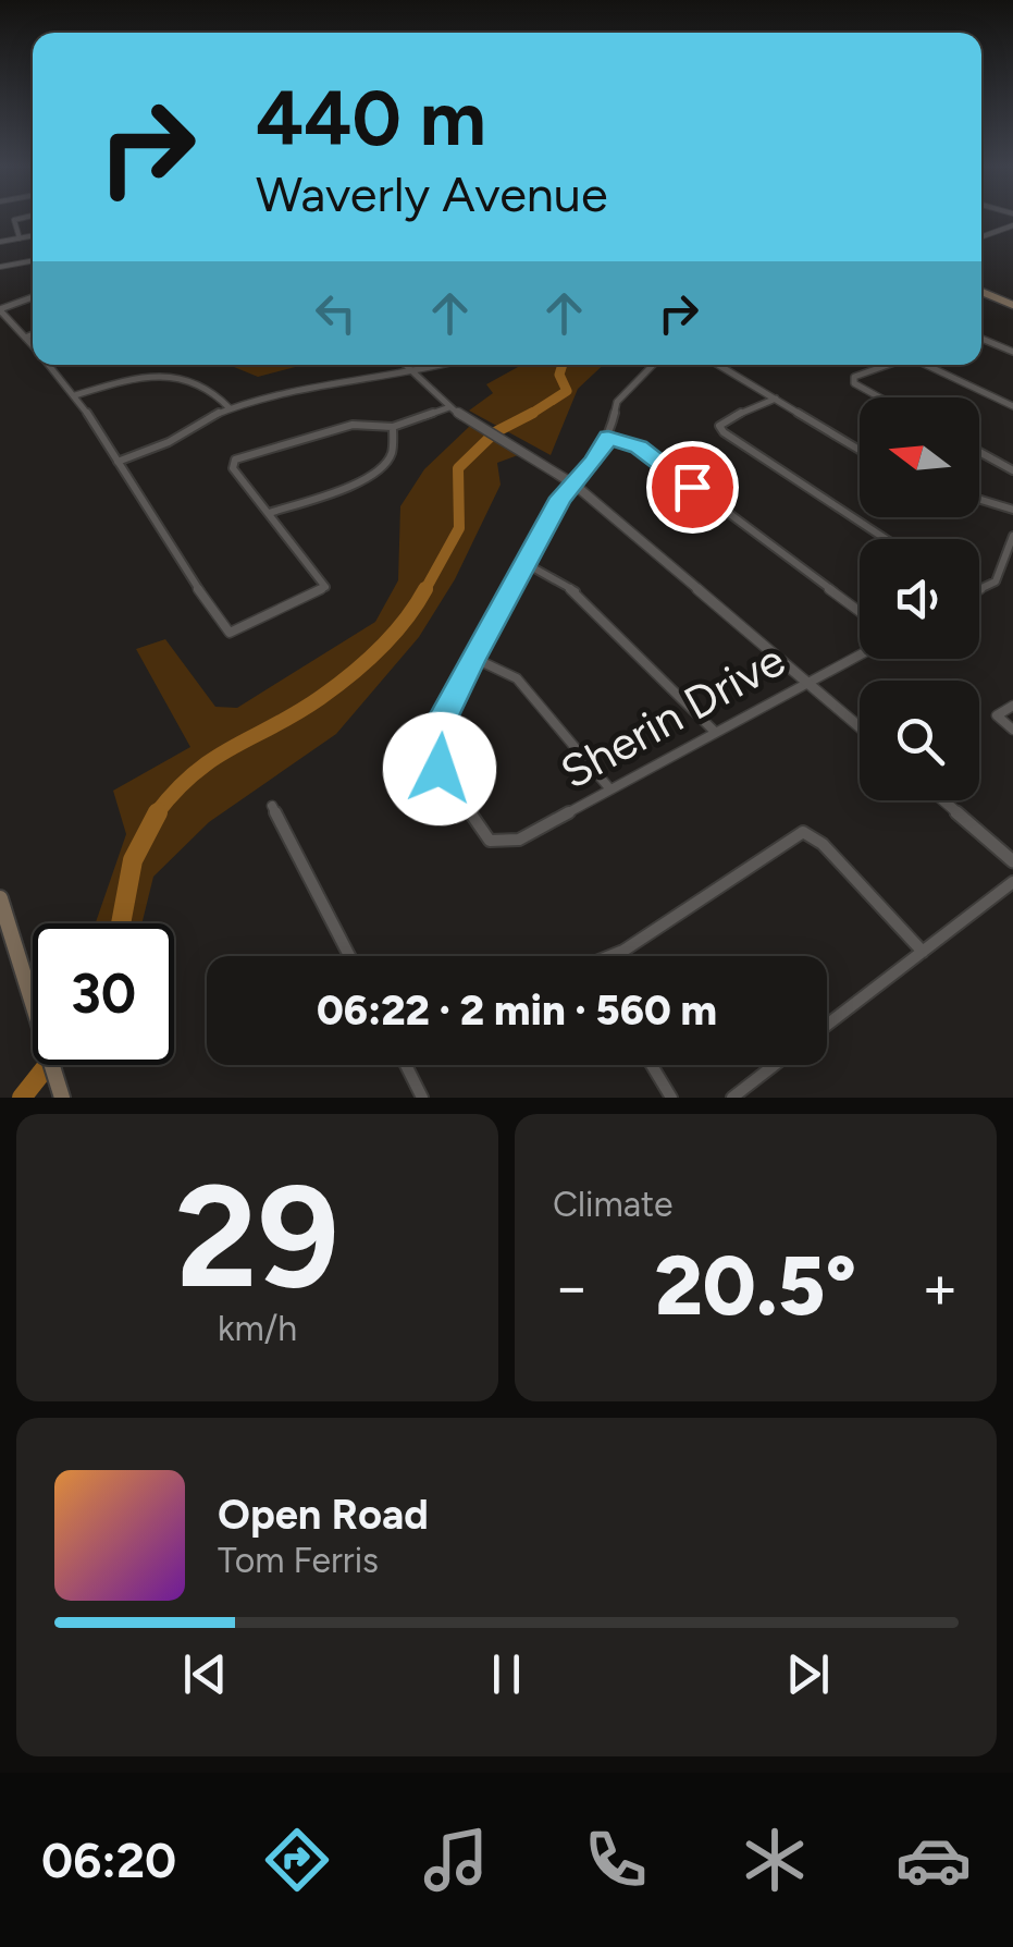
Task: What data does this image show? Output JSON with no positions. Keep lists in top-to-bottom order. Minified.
{"streets":{"street":["Sherin Drive"]},"north":"left","page":{"turn":["440 m","Waverly Avenue"],"limit":"30","trip":"06:22 · 2 min · 560 m","tile":[["29","km/h"],"Climate"],"heat":["−","20.5°","+"],"song":["Open Road","Tom Ferris"],"tabs":"06:20"}}
